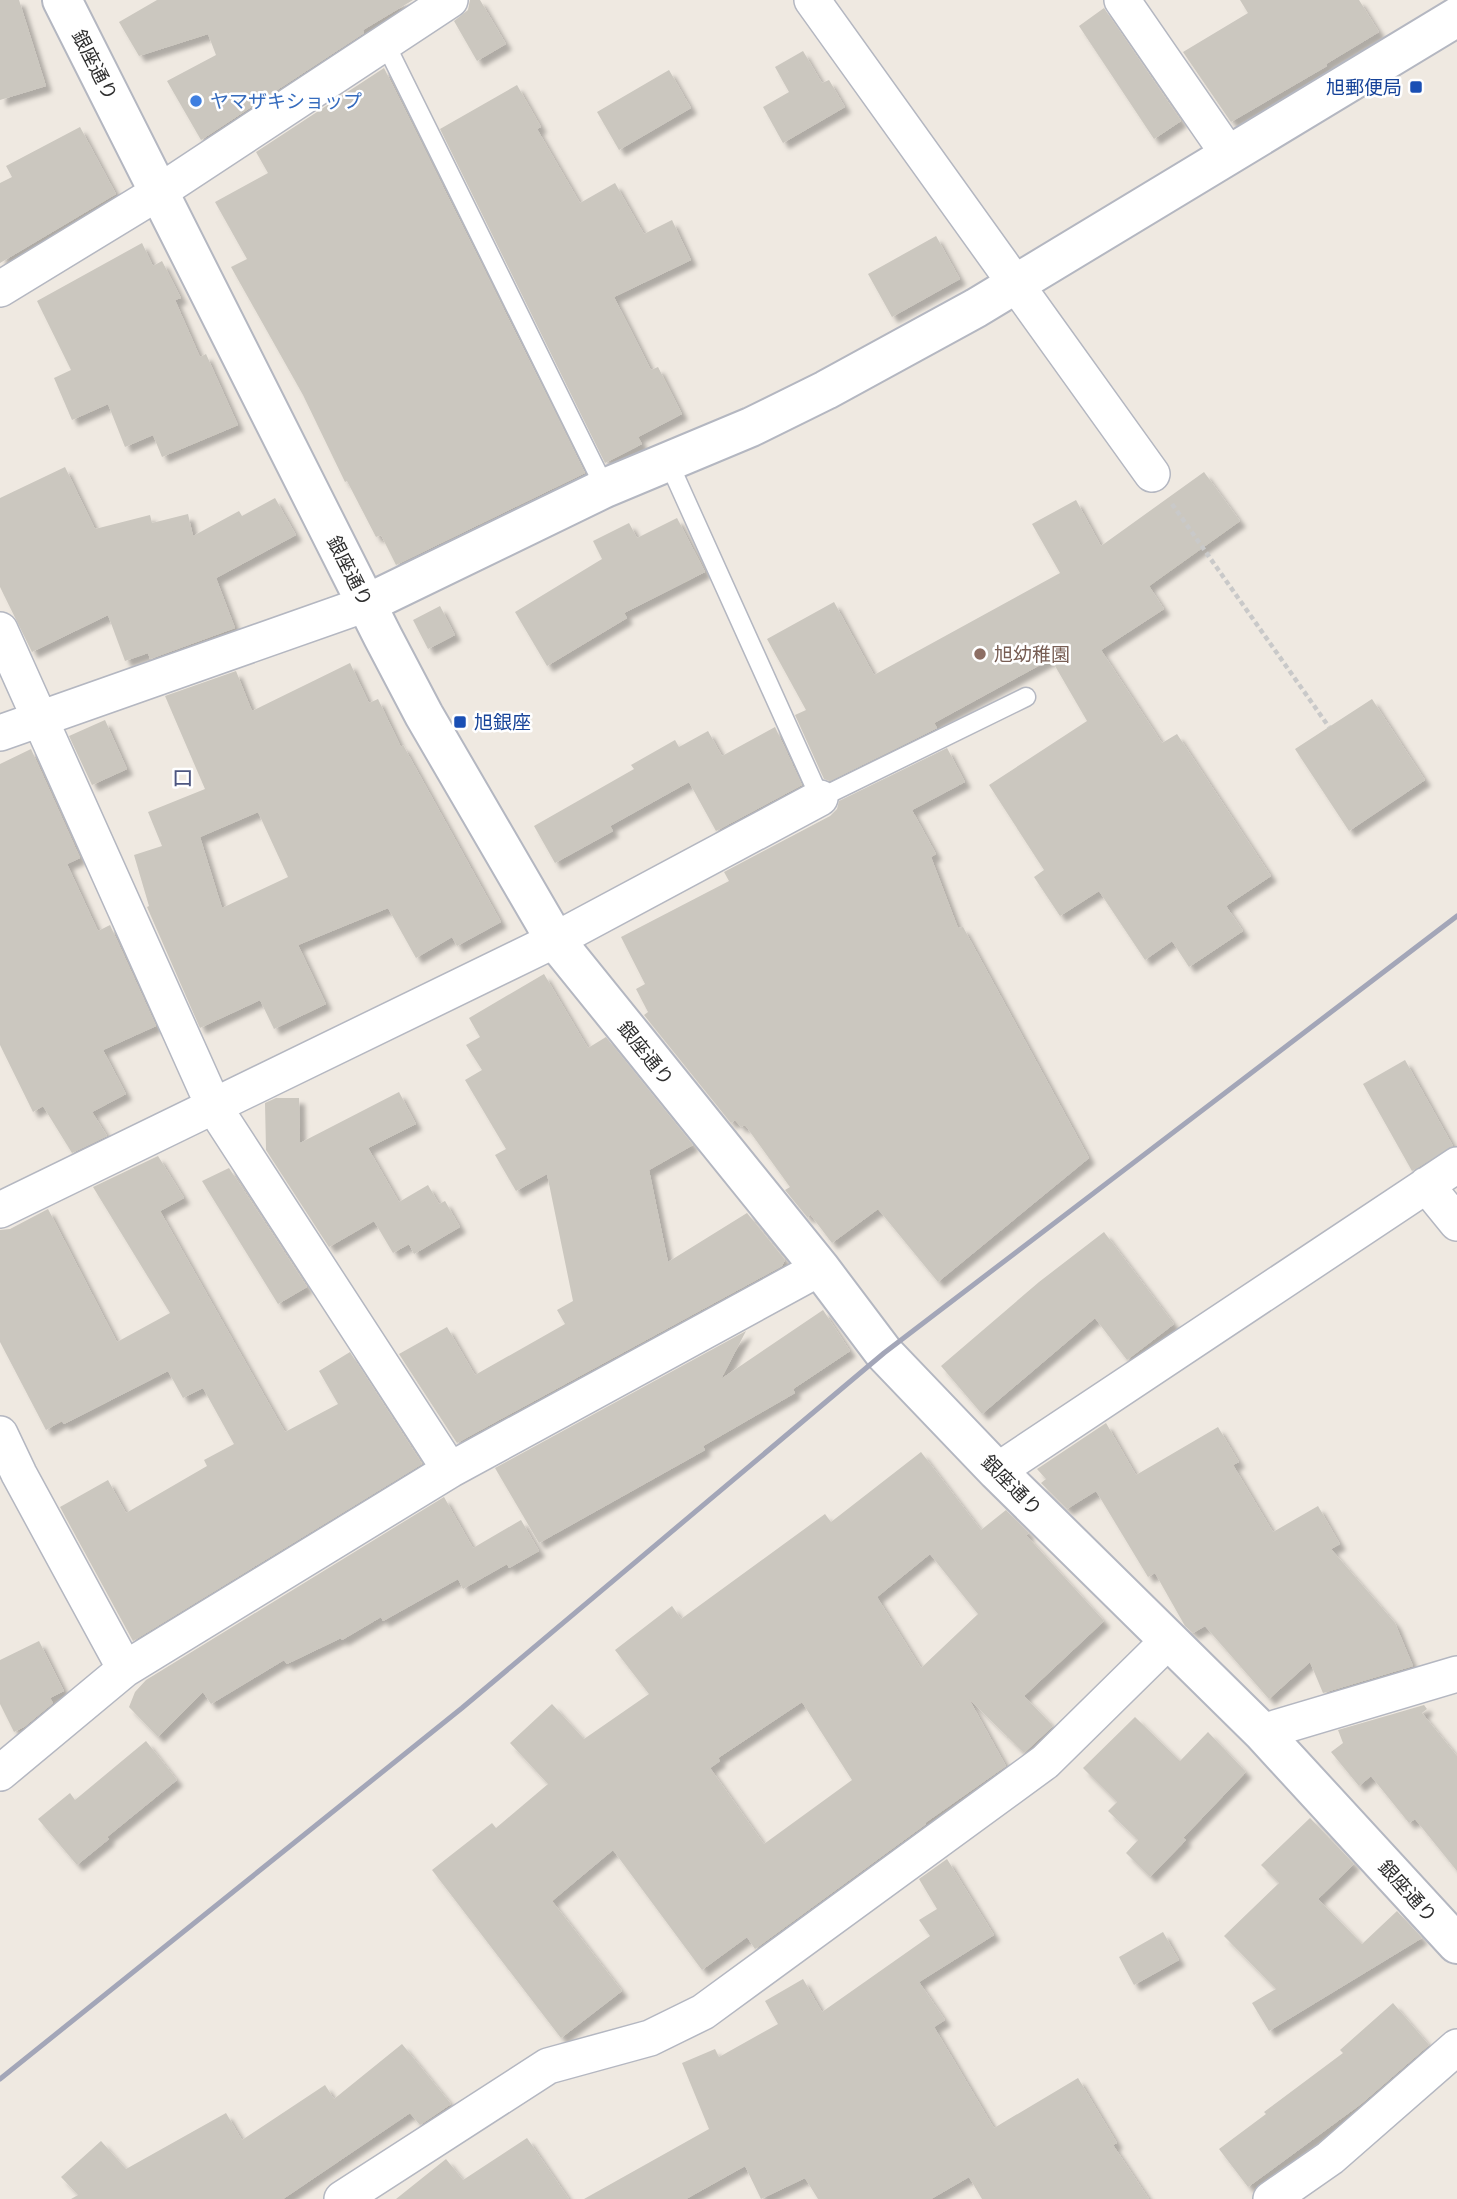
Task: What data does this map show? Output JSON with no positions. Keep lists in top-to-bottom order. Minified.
{"streets":{"street":["銀座通り"]},"districts":["ロ"],"places":{"transit":["旭郵便局","旭銀座"],"other":["ヤマザキショップ","旭幼稚園"]}}
